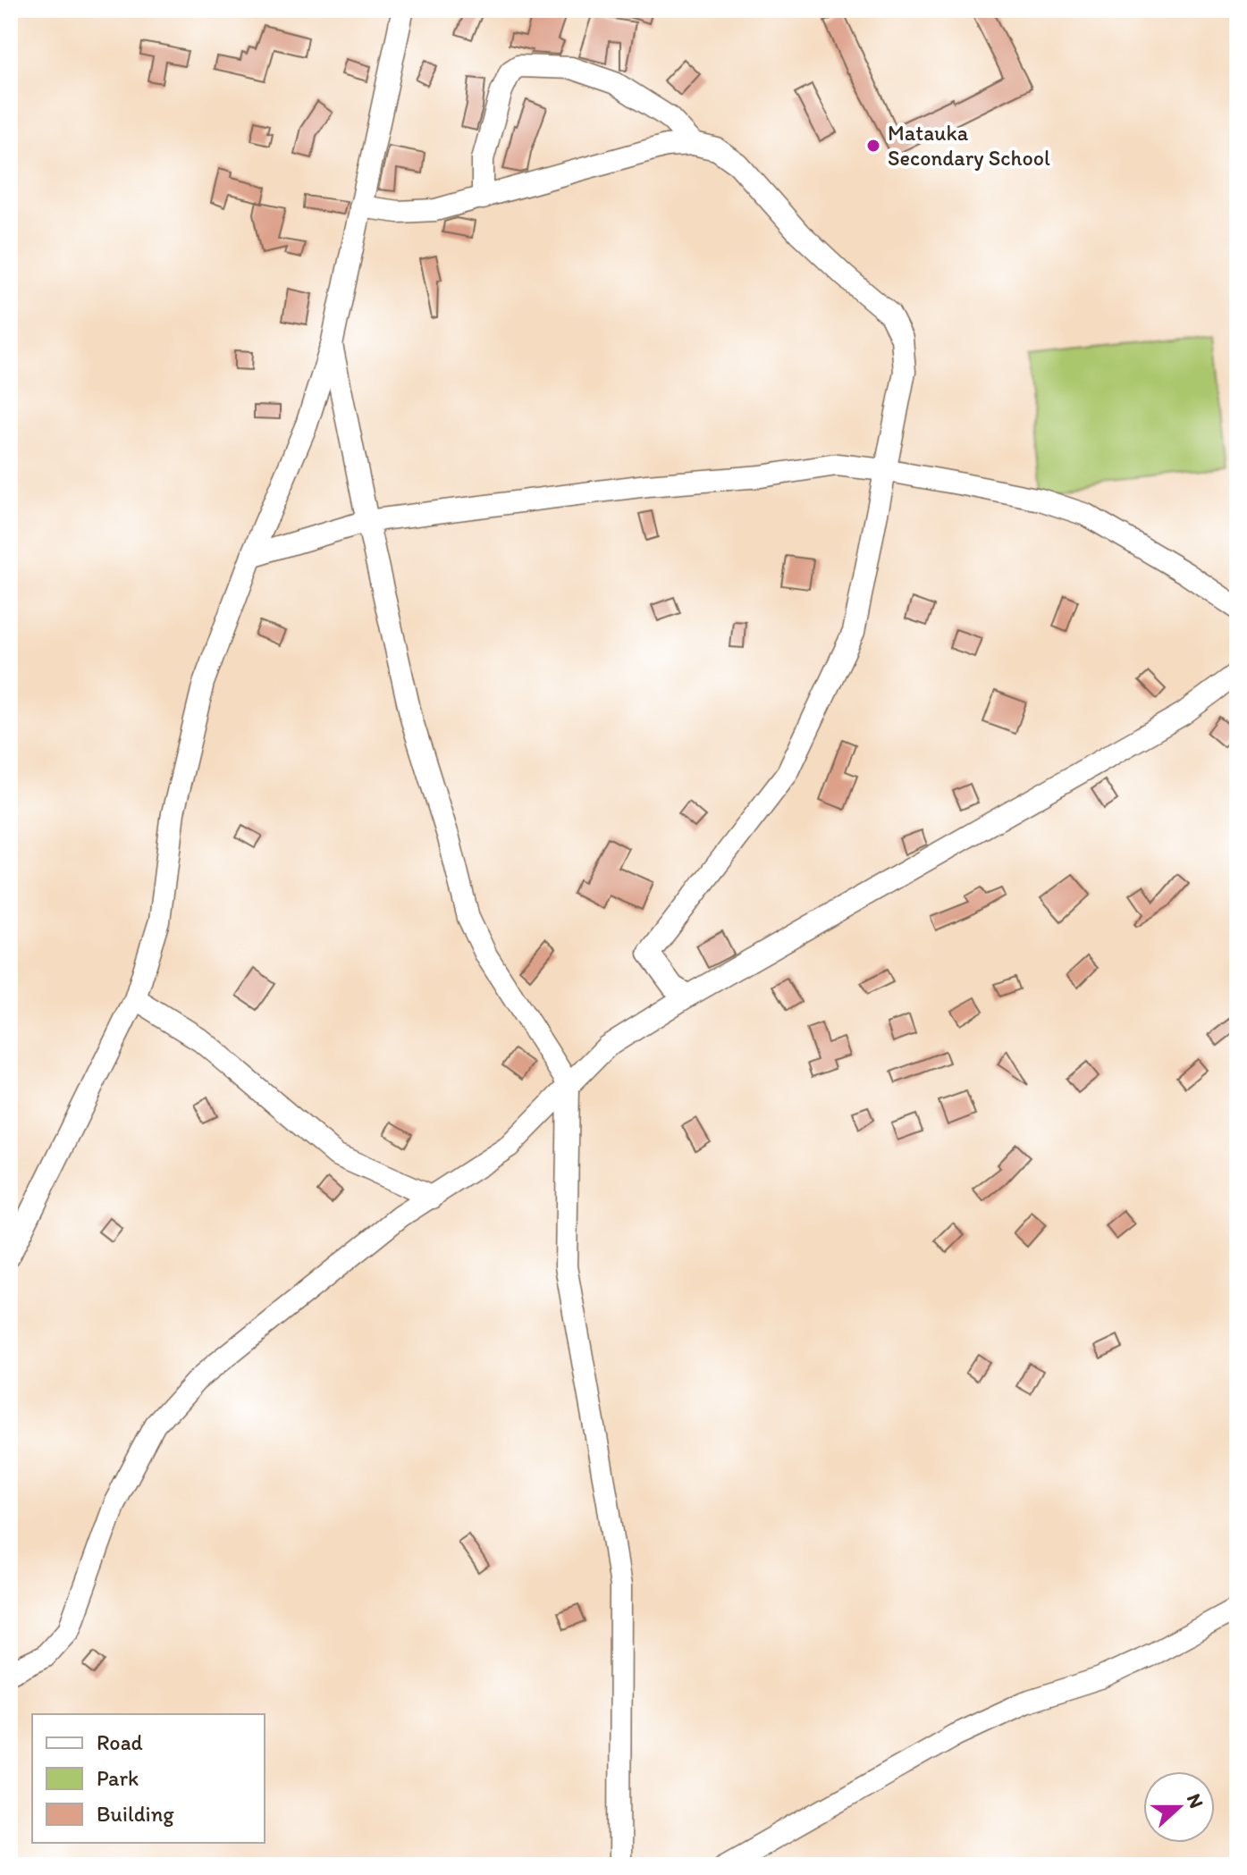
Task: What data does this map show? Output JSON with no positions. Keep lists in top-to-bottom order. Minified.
{"places":["Matauka Secondary School"],"legend":["Road","Park","Building"],"north":"right"}
